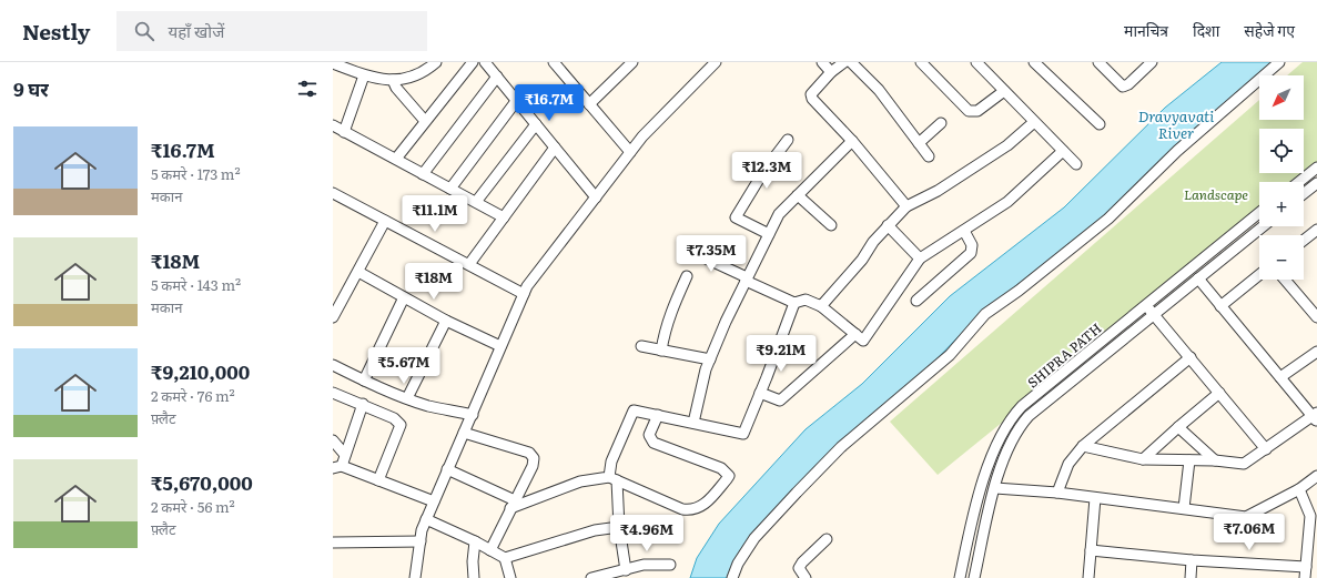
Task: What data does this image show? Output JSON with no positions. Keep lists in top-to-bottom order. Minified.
{"streets":{"street":["SHIPRA PATH"]},"water":["Dravyavati River"],"parks":["Landscape"],"north":"bottom left","page":{"header":"Nestly","search":"यहाँ खोजें","nav":["मानचित्र","दिशा","सहेजे गए"],"heading":"9 घर","map_buttons":["+","−"],"price":["₹16.7M","₹12.3M","₹11.1M","₹7.35M","₹18M","₹9.21M","₹5.67M","₹7.06M","₹4.96M"],"list":[{"name":"₹16.7M","note":"5 कमरे · 173 m² · मकान"},{"name":"₹18M","note":"5 कमरे · 143 m² · मकान"},{"name":"₹9,210,000","note":"2 कमरे · 76 m² · फ़्लैट"},{"name":"₹5,670,000","note":"2 कमरे · 56 m² · फ़्लैट"}]}}
